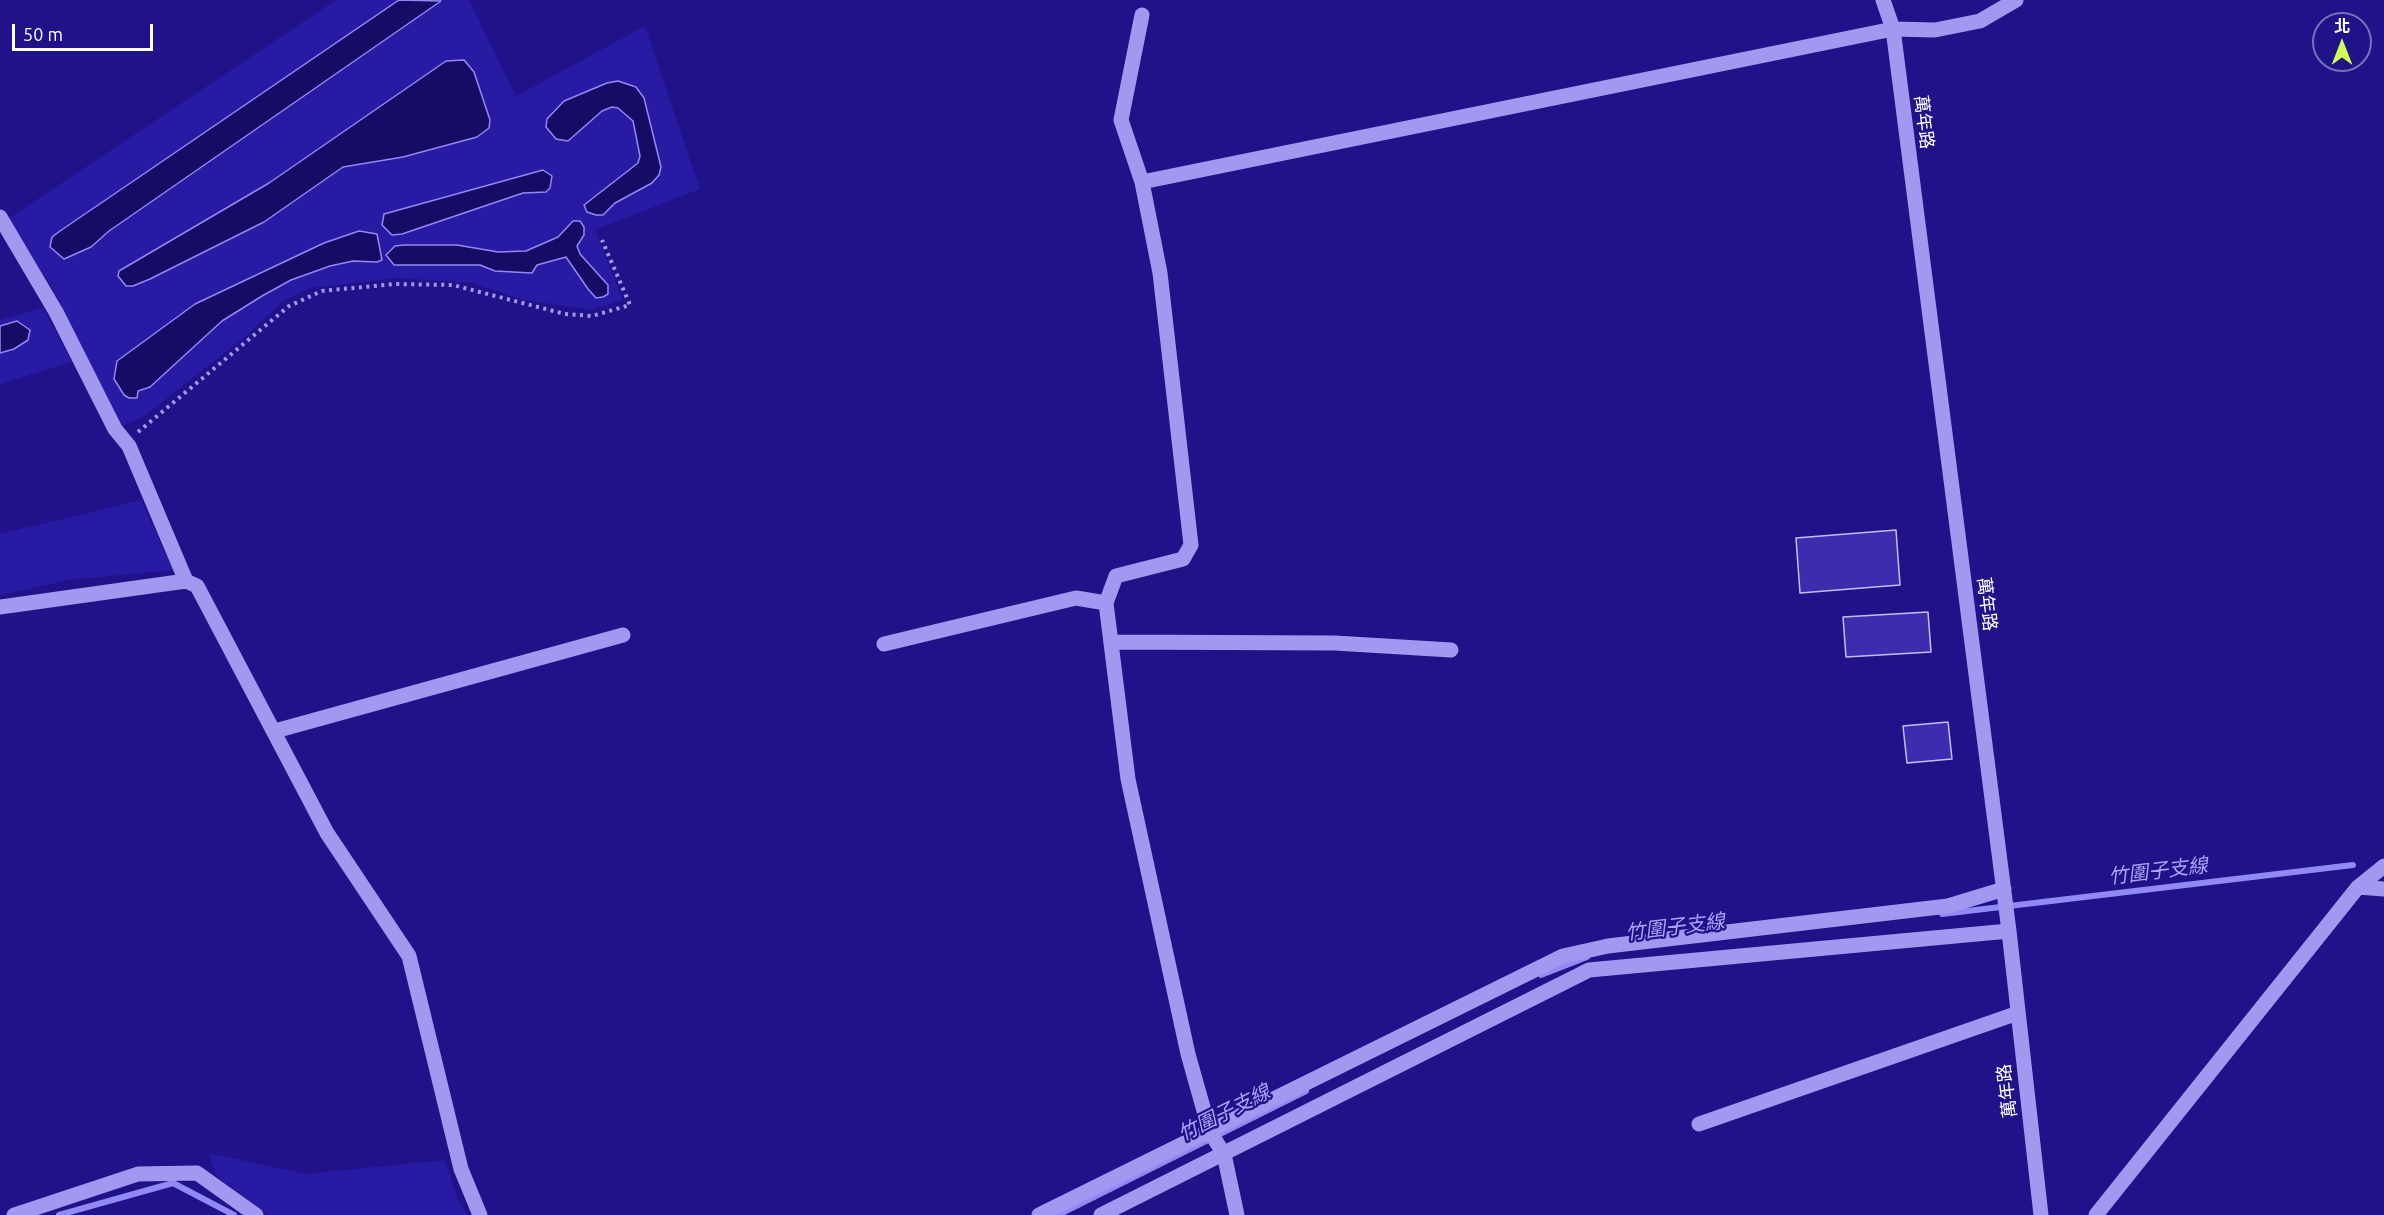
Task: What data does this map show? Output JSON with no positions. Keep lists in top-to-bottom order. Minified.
{"streets":{"street":["萬年路"]},"water":["竹圍子支線"],"scale_bar":"50 m","north":"top"}
